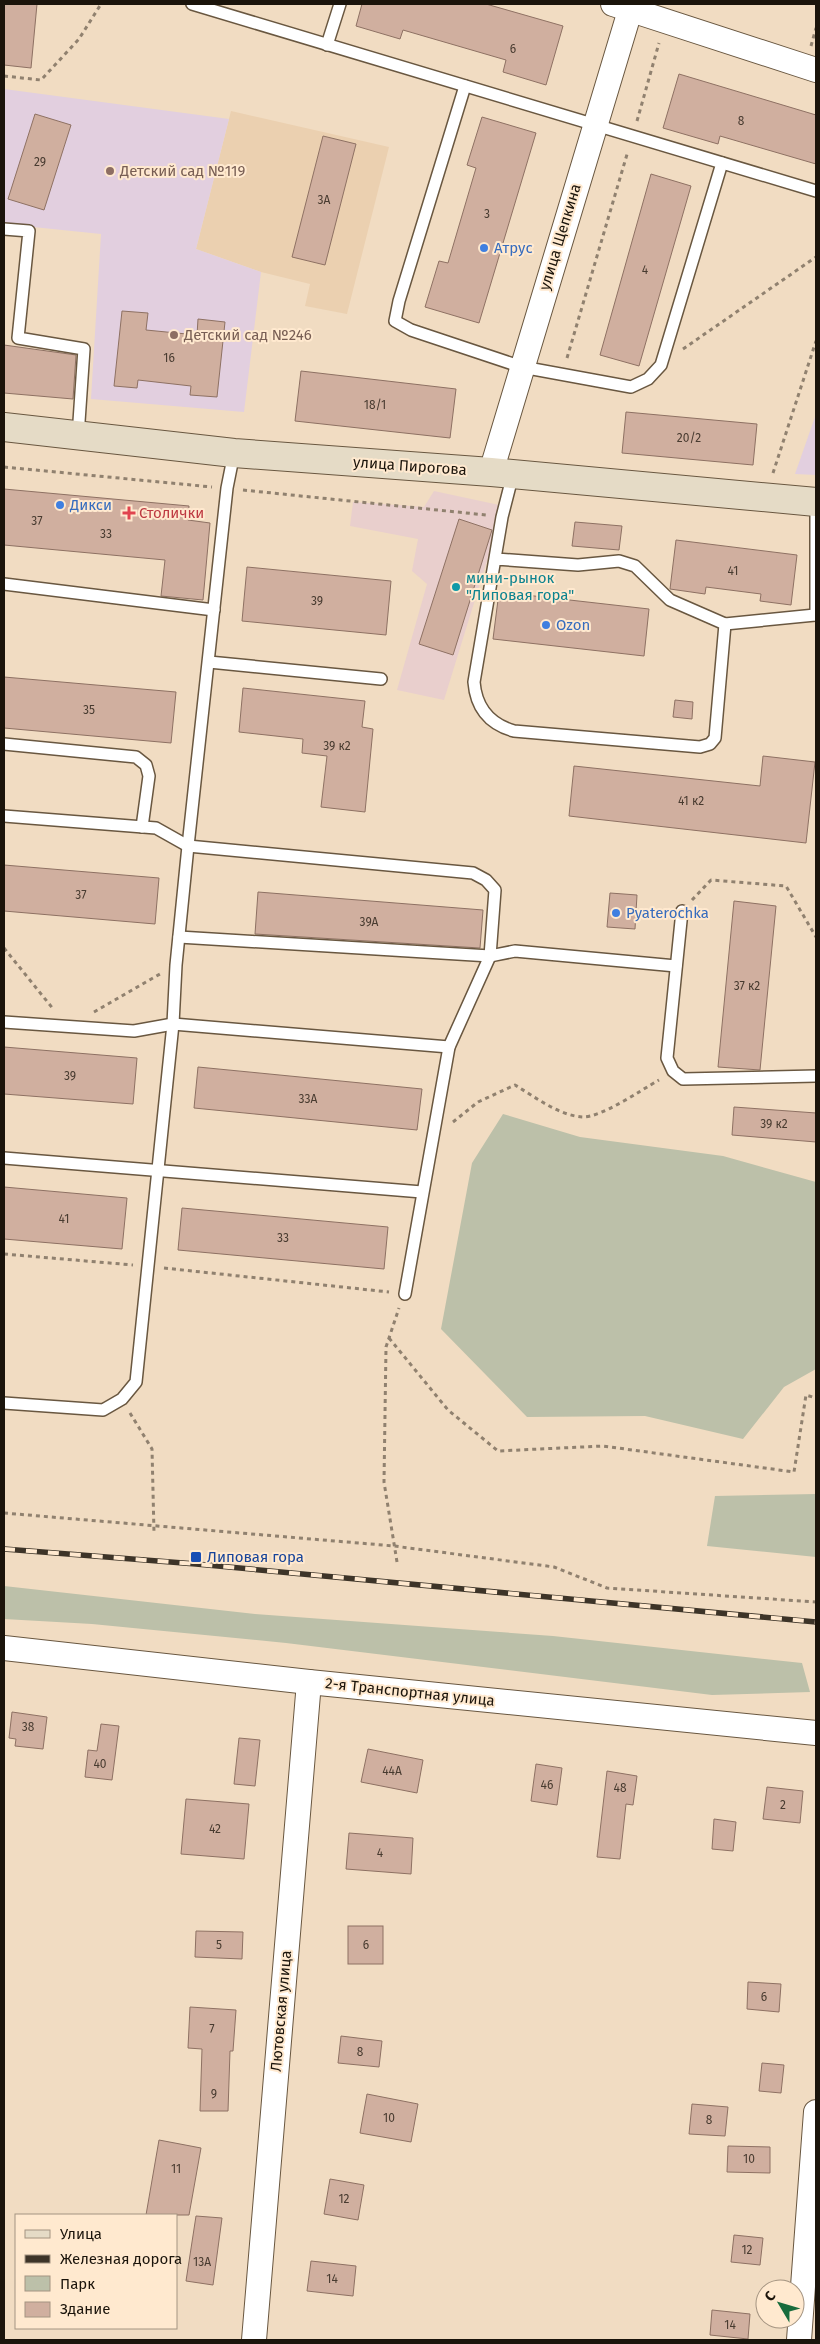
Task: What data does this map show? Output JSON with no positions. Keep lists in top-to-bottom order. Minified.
{"streets":{"street":["улица Щепкина","улица Пирогова","2-я Транспортная улица","Лютовская улица"]},"crossings":[["улица Щепкина","улица Пирогова"],["2-я Транспортная улица","Лютовская улица"]],"places":{"other":["Детский сад №119","Атрус","Детский сад №246","Дикси","мини-рынок \"Липовая гора\"","Ozon","Pyaterochka"],"health":["Столички"],"transit":["Липовая гора"]},"house_numbers":["6","8","29","3А","3","4","16","18/1","20/2","37","33","41","39","35","39 к2","41 к2","37","39А","37 к2","39","33А","39 к2","41","33","38","40","44А","46","48","2","42","4","5","6","6","7","8","9","10","8","10","11","12","12","13А","14","14"],"legend":["Улица","Железная дорога","Парк","Здание"],"north":"top left"}
